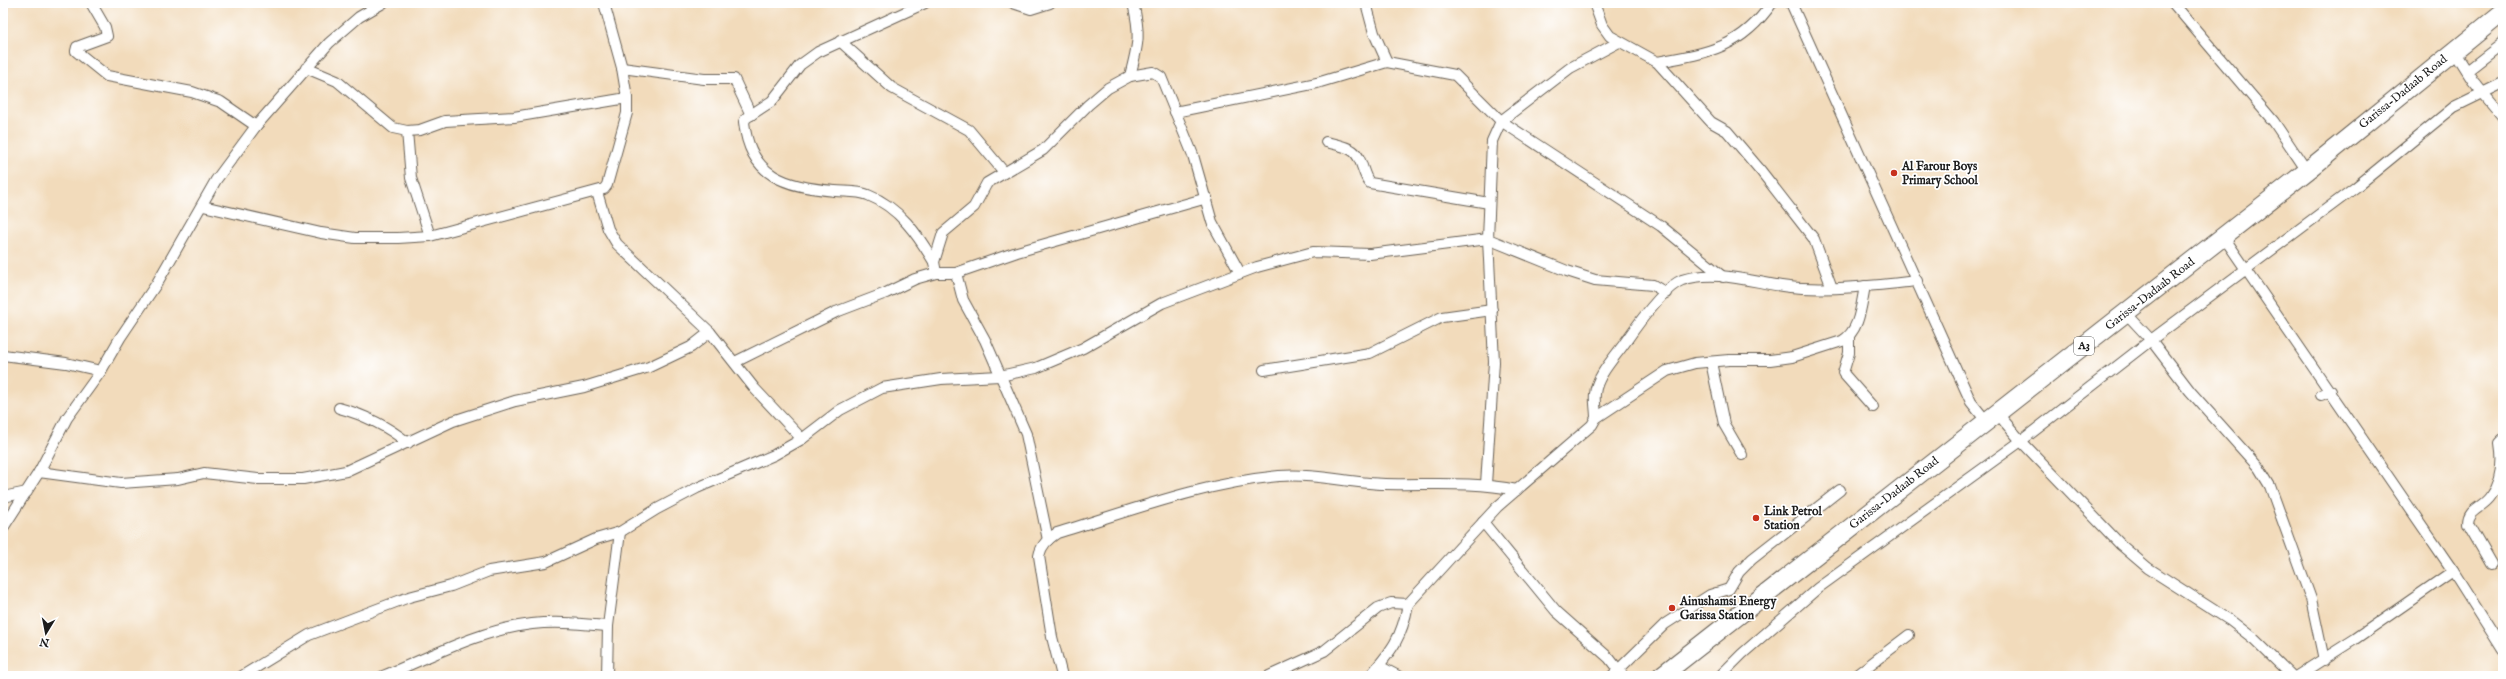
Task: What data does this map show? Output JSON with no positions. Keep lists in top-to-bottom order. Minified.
{"streets":{"highway":["Garissa-Dadaab Road","A3"]},"places":["Al Farour Boys Primary School","Link Petrol Station","Ainushamsi Energy Garissa Station"],"north":"bottom"}
